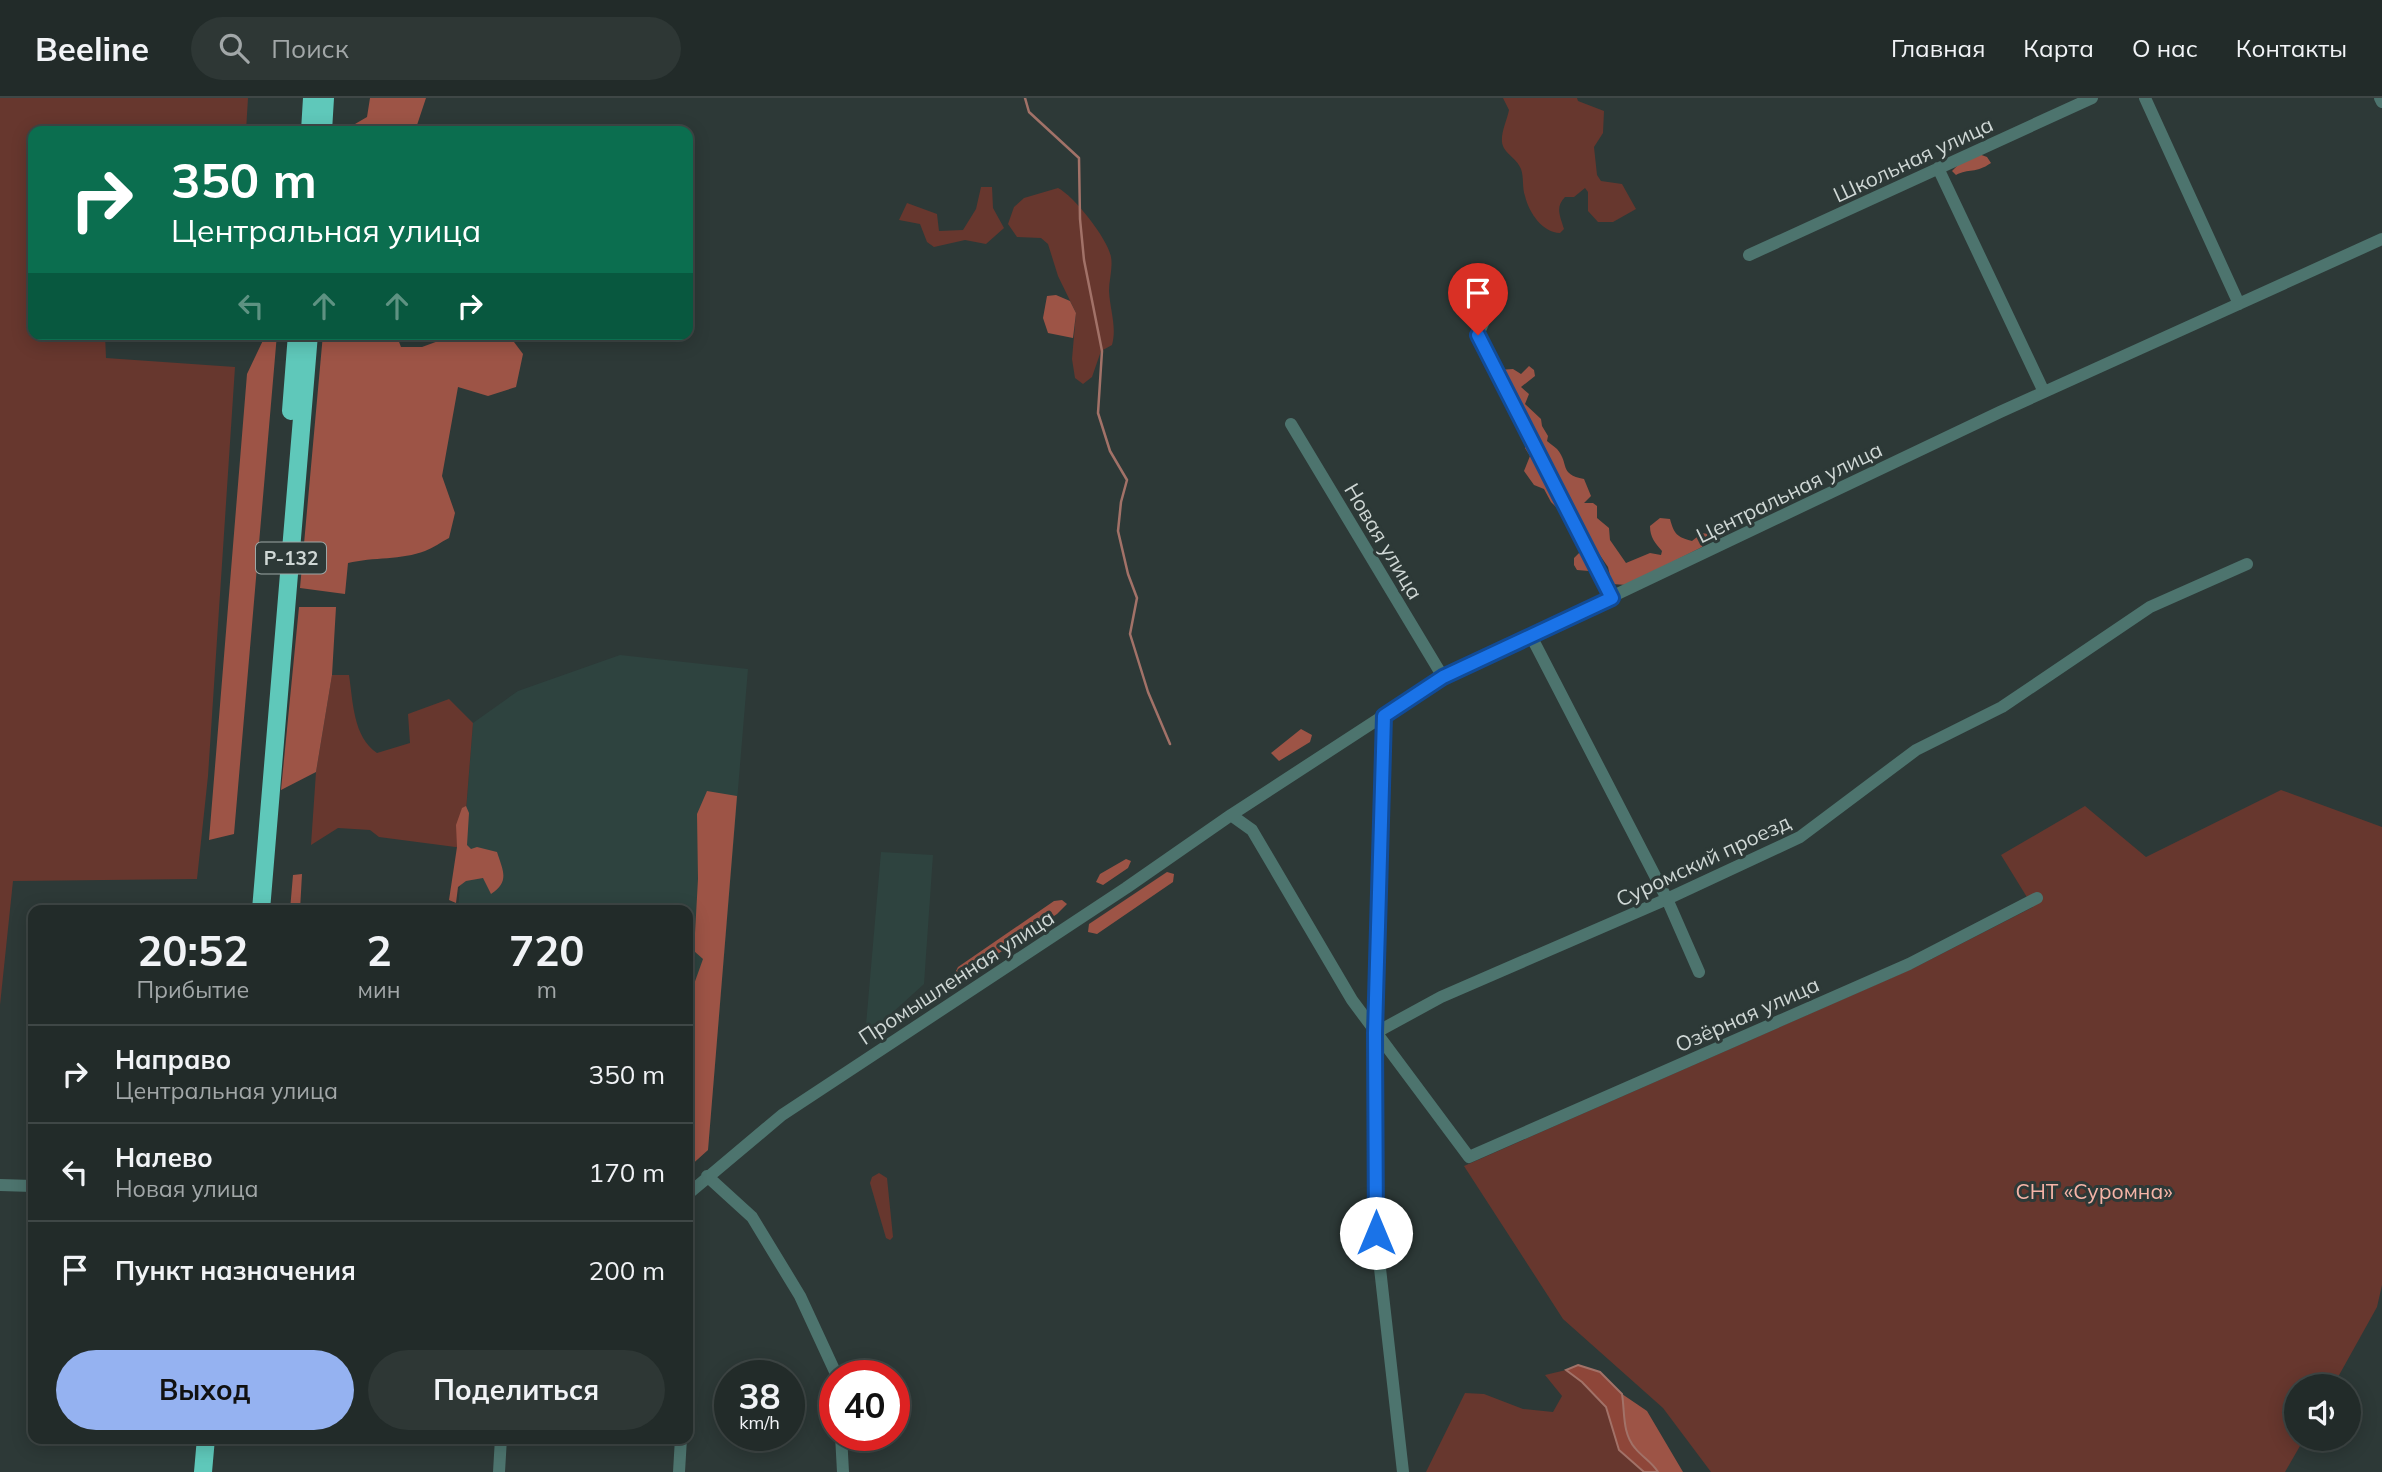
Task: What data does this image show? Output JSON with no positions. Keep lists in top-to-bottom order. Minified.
{"streets":{"highway":["Р-132"],"street":["Школьная улица","Центральная улица","Новая улица","Суромский проезд","Промышленная улица","Озёрная улица"]},"crossings":[["Центральная улица","Новая улица"],["Центральная улица","Промышленная улица"],["Суромский проезд","Озёрная улица"]],"parks":["СНТ «Суромна»"],"page":{"header":"Beeline","search":"Поиск","nav":["Главная","Карта","О нас","Контакты"],"turn":["350 m","Центральная улица"],"eta":["20:52","Прибытие","2","мин","720","m"],"list":[{"name":"Направо","note":"Центральная улица","value":"350 m"},{"name":"Налево","note":"Новая улица","value":"170 m"},{"name":"Пункт назначения","value":"200 m"}],"buttons":["Выход","Поделиться"],"speed":"38 km/h","limit":"40"}}
